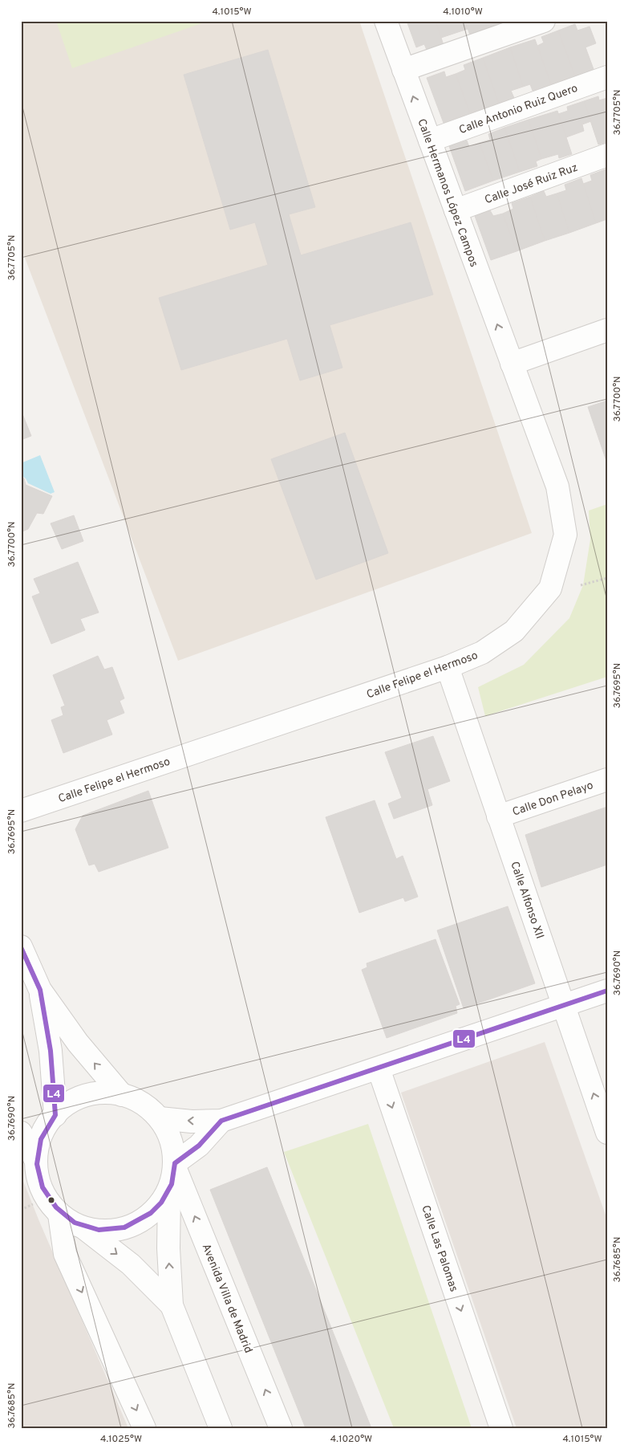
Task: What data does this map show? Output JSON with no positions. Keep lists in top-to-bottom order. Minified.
{"streets":{"street":["Calle Antonio Ruiz Quero","Calle José Ruiz Ruz","Calle Hermanos López Campos","Calle Felipe el Hermoso","Calle Don Pelayo","Calle Alfonso XII","Calle Las Palomas","Avenida Villa de Madrid"]},"crossings":[["Calle Antonio Ruiz Quero","Calle Hermanos López Campos"],["Calle José Ruiz Ruz","Calle Hermanos López Campos"],["Calle Hermanos López Campos","Calle Felipe el Hermoso"],["Calle Felipe el Hermoso","Calle Alfonso XII"],["Calle Don Pelayo","Calle Alfonso XII"]],"one_way":["Calle Hermanos López Campos","Calle Las Palomas"],"lines":["transit line L4"],"coordinates":["4.1015°W","4.1010°W","36.7705°N","36.7700°N","36.7695°N","36.7690°N","36.7685°N","4.1025°W","4.1020°W"]}
